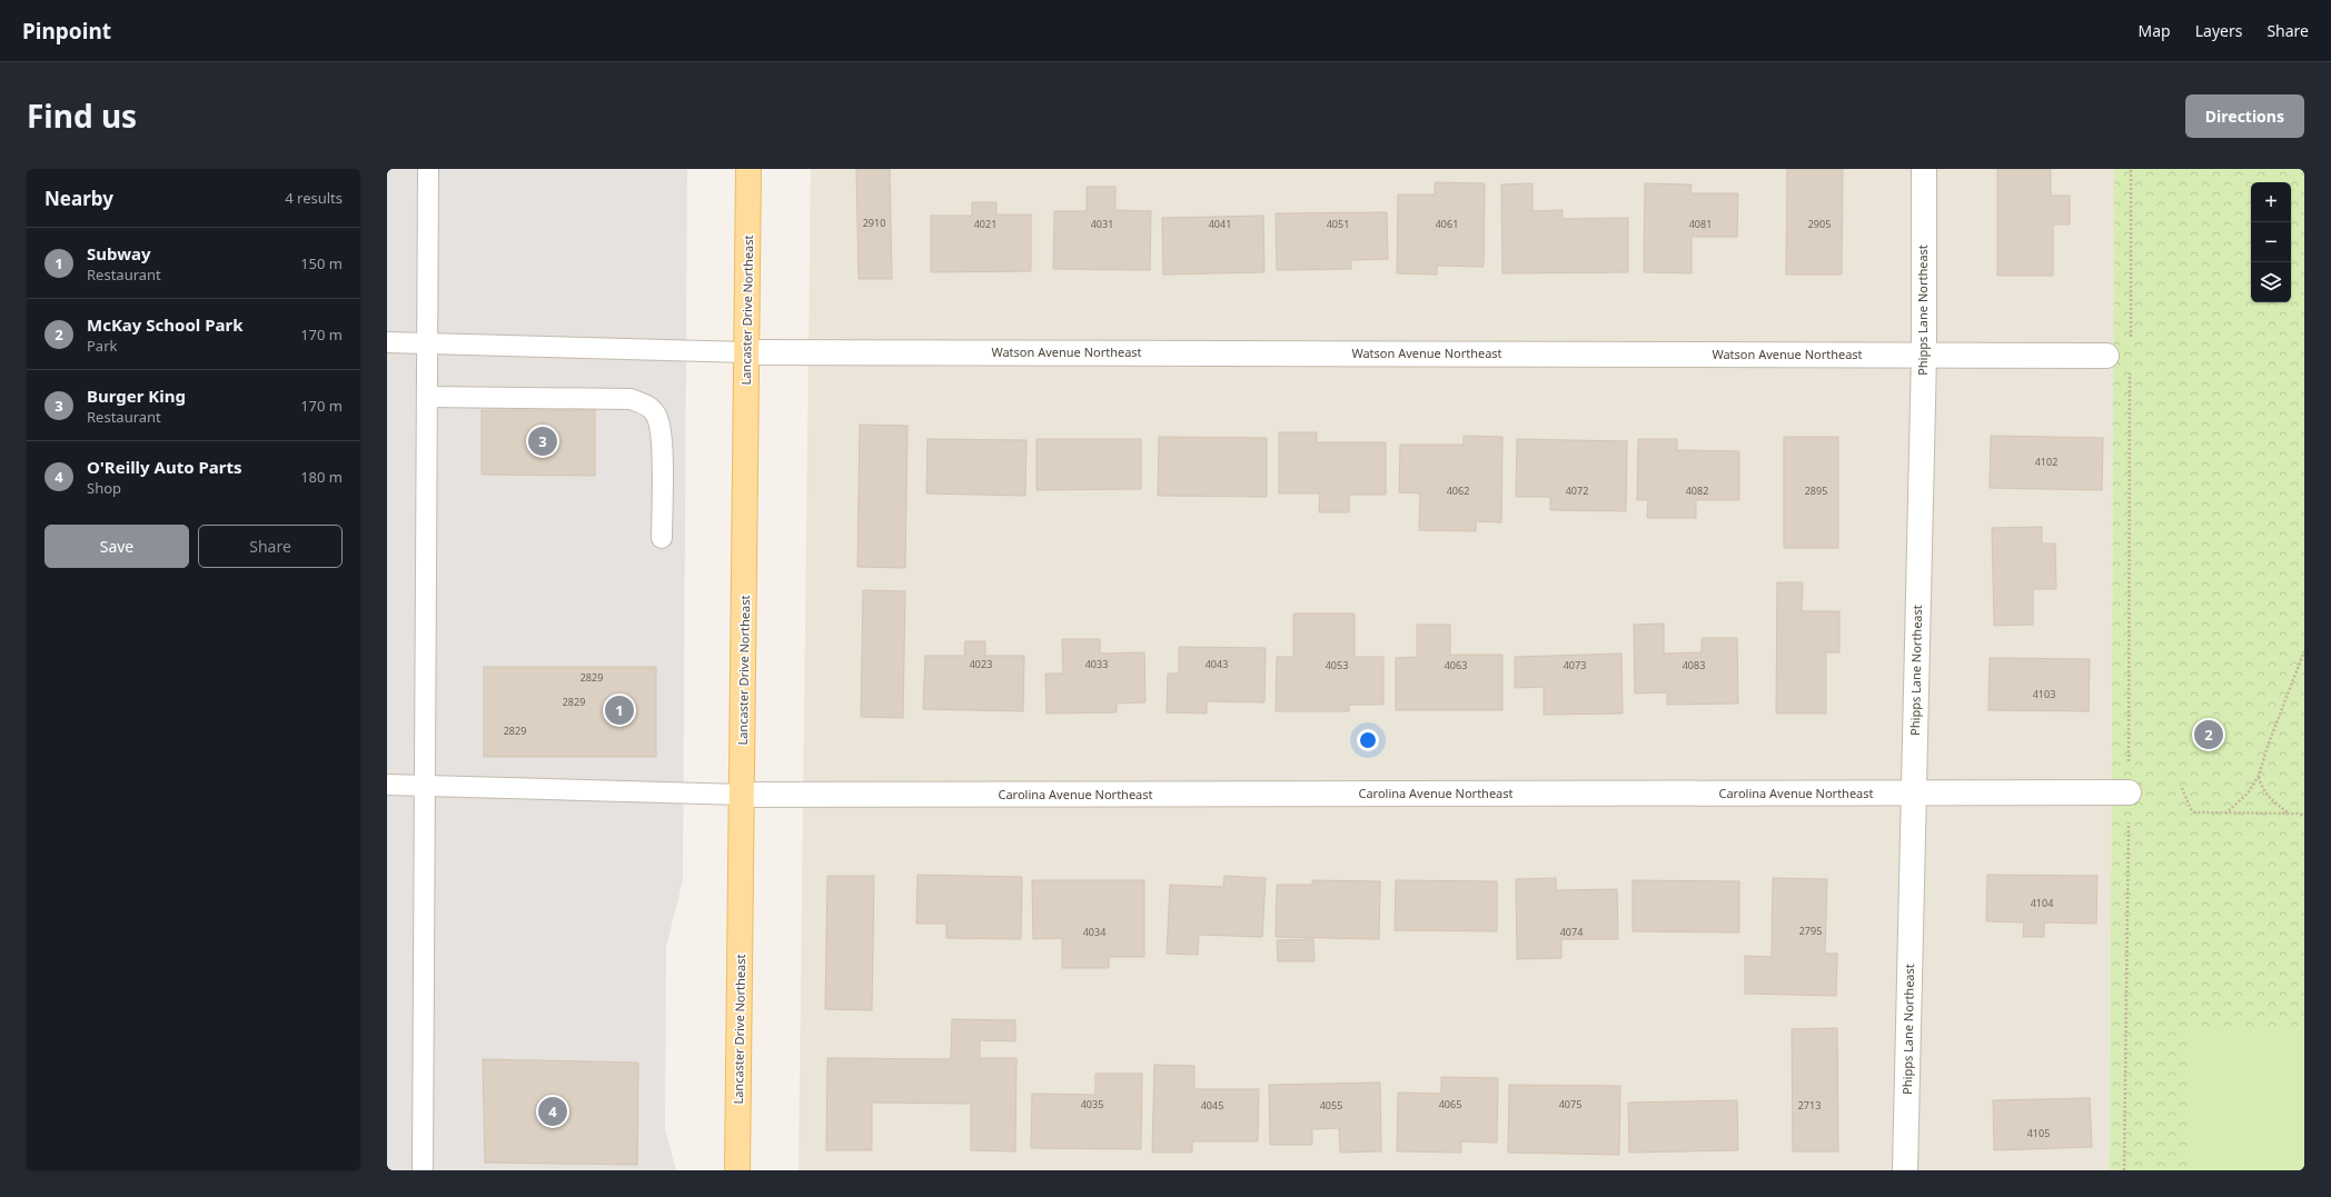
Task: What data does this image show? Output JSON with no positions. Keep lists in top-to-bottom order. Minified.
{"streets":{"main road":["Lancaster Drive Northeast"],"street":["Phipps Lane Northeast","Watson Avenue Northeast","Carolina Avenue Northeast"]},"crossings":[["Lancaster Drive Northeast","Watson Avenue Northeast"],["Lancaster Drive Northeast","Carolina Avenue Northeast"],["Phipps Lane Northeast","Watson Avenue Northeast"],["Phipps Lane Northeast","Carolina Avenue Northeast"]],"house_numbers":["2910","4021","4031","4041","4051","4061","4081","2905","4102","4062","4072","4082","2895","4023","4033","4043","4053","4063","4073","4083","2829","4103","2829","2829","4104","2795","4034","4074","4035","4065","4075","4045","4055","2713","4105"],"page":{"header":"Pinpoint","nav":["Map","Layers","Share"],"title":"Find us","buttons":["Directions",["Save","Share"]],"heading":["Nearby","4 results"],"map_buttons":["+","−"],"list":[{"mark":"1","name":"Subway","note":"Restaurant","value":"150 m"},{"mark":"2","name":"McKay School Park","note":"Park","value":"170 m"},{"mark":"3","name":"Burger King","note":"Restaurant","value":"170 m"},{"mark":"4","name":"O'Reilly Auto Parts","note":"Shop","value":"180 m"}],"pins":["3","1","2","4"]}}
